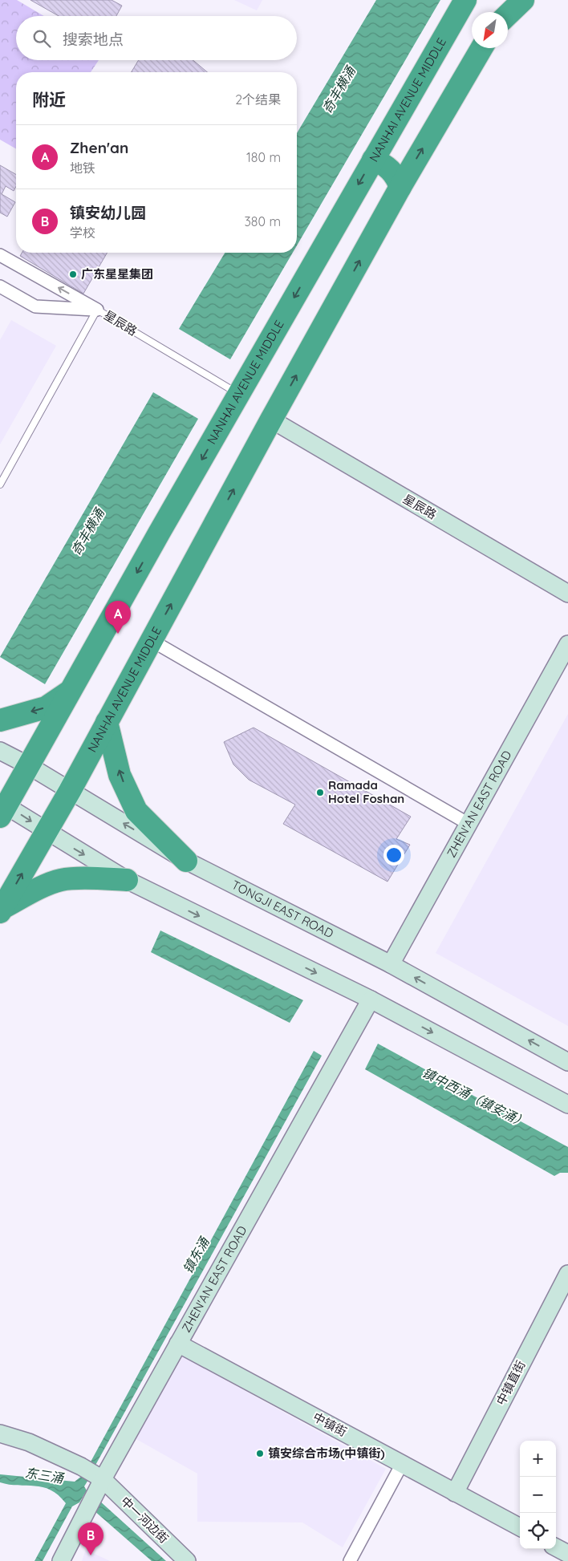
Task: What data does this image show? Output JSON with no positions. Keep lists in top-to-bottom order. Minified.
{"streets":{"highway":["NANHAI AVENUE MIDDLE"],"street":["星辰路","ZHEN'AN EAST ROAD","TONGJI EAST ROAD","中镇直街","中镇街","中一河边街"]},"crossings":[["NANHAI AVENUE MIDDLE","星辰路"],["NANHAI AVENUE MIDDLE","TONGJI EAST ROAD"],["ZHEN'AN EAST ROAD","TONGJI EAST ROAD"],["ZHEN'AN EAST ROAD","中镇街"],["ZHEN'AN EAST ROAD","中一河边街"],["中镇直街","中镇街"]],"water":["奇丰横涌","镇中西涌（镇安涌）","镇东涌","东三涌"],"places":["广东星星集团","Ramada Hotel Foshan","镇安综合市场(中镇街)"],"north":"bottom left","page":{"search":"搜索地点","heading":["附近","2个结果"],"list":[{"mark":"A","name":"Zhen'an","note":"地铁","value":"180 m"},{"mark":"B","name":"镇安幼儿园","note":"学校","value":"380 m"}],"pins":["A","B"],"map_buttons":["+","−"]}}
